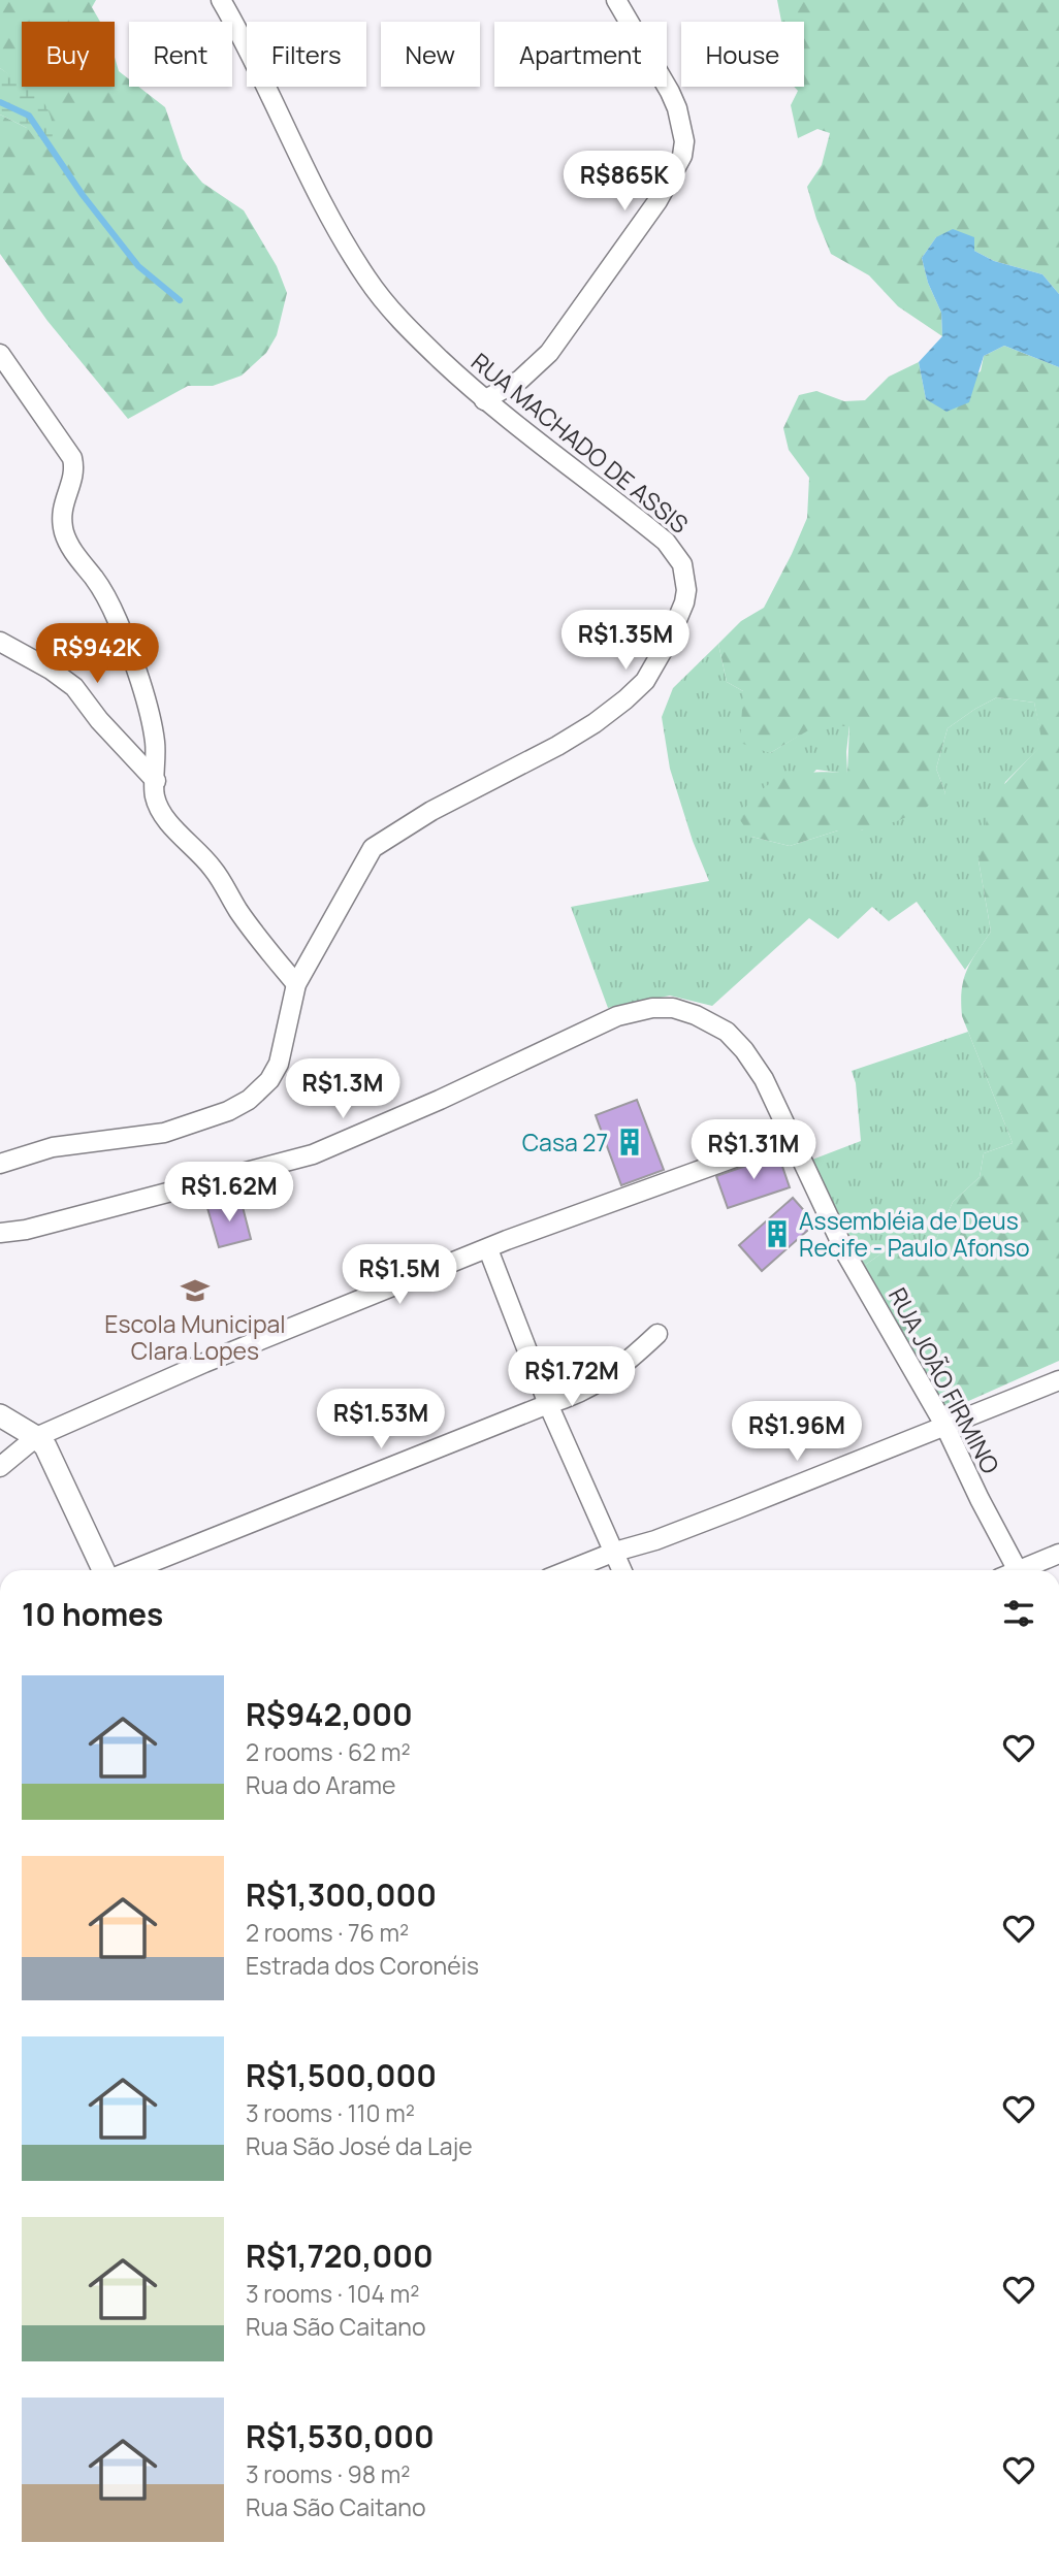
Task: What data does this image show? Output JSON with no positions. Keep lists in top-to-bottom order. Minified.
{"streets":{"street":["RUA MACHADO DE ASSIS","RUA JOÃO FIRMINO"]},"places":{"building":["Casa 27","Assembléia de Deus Recife - Paulo Afonso"],"school or university":["Escola Municipal Clara Lopes"]},"page":{"chip":["Buy","Rent","Filters","New","Apartment","House"],"price":["R$865K","R$1.35M","R$942K","R$1.3M","R$1.31M","R$1.62M","R$1.5M","R$1.72M","R$1.53M","R$1.96M"],"heading":"10 homes","list":[{"name":"R$942,000","note":"2 rooms · 62 m² · Rua do Arame"},{"name":"R$1,300,000","note":"2 rooms · 76 m² · Estrada dos Coronéis"},{"name":"R$1,500,000","note":"3 rooms · 110 m² · Rua São José da Laje"},{"name":"R$1,720,000","note":"3 rooms · 104 m² · Rua São Caitano"},{"name":"R$1,530,000","note":"3 rooms · 98 m² · Rua São Caitano"}]}}
